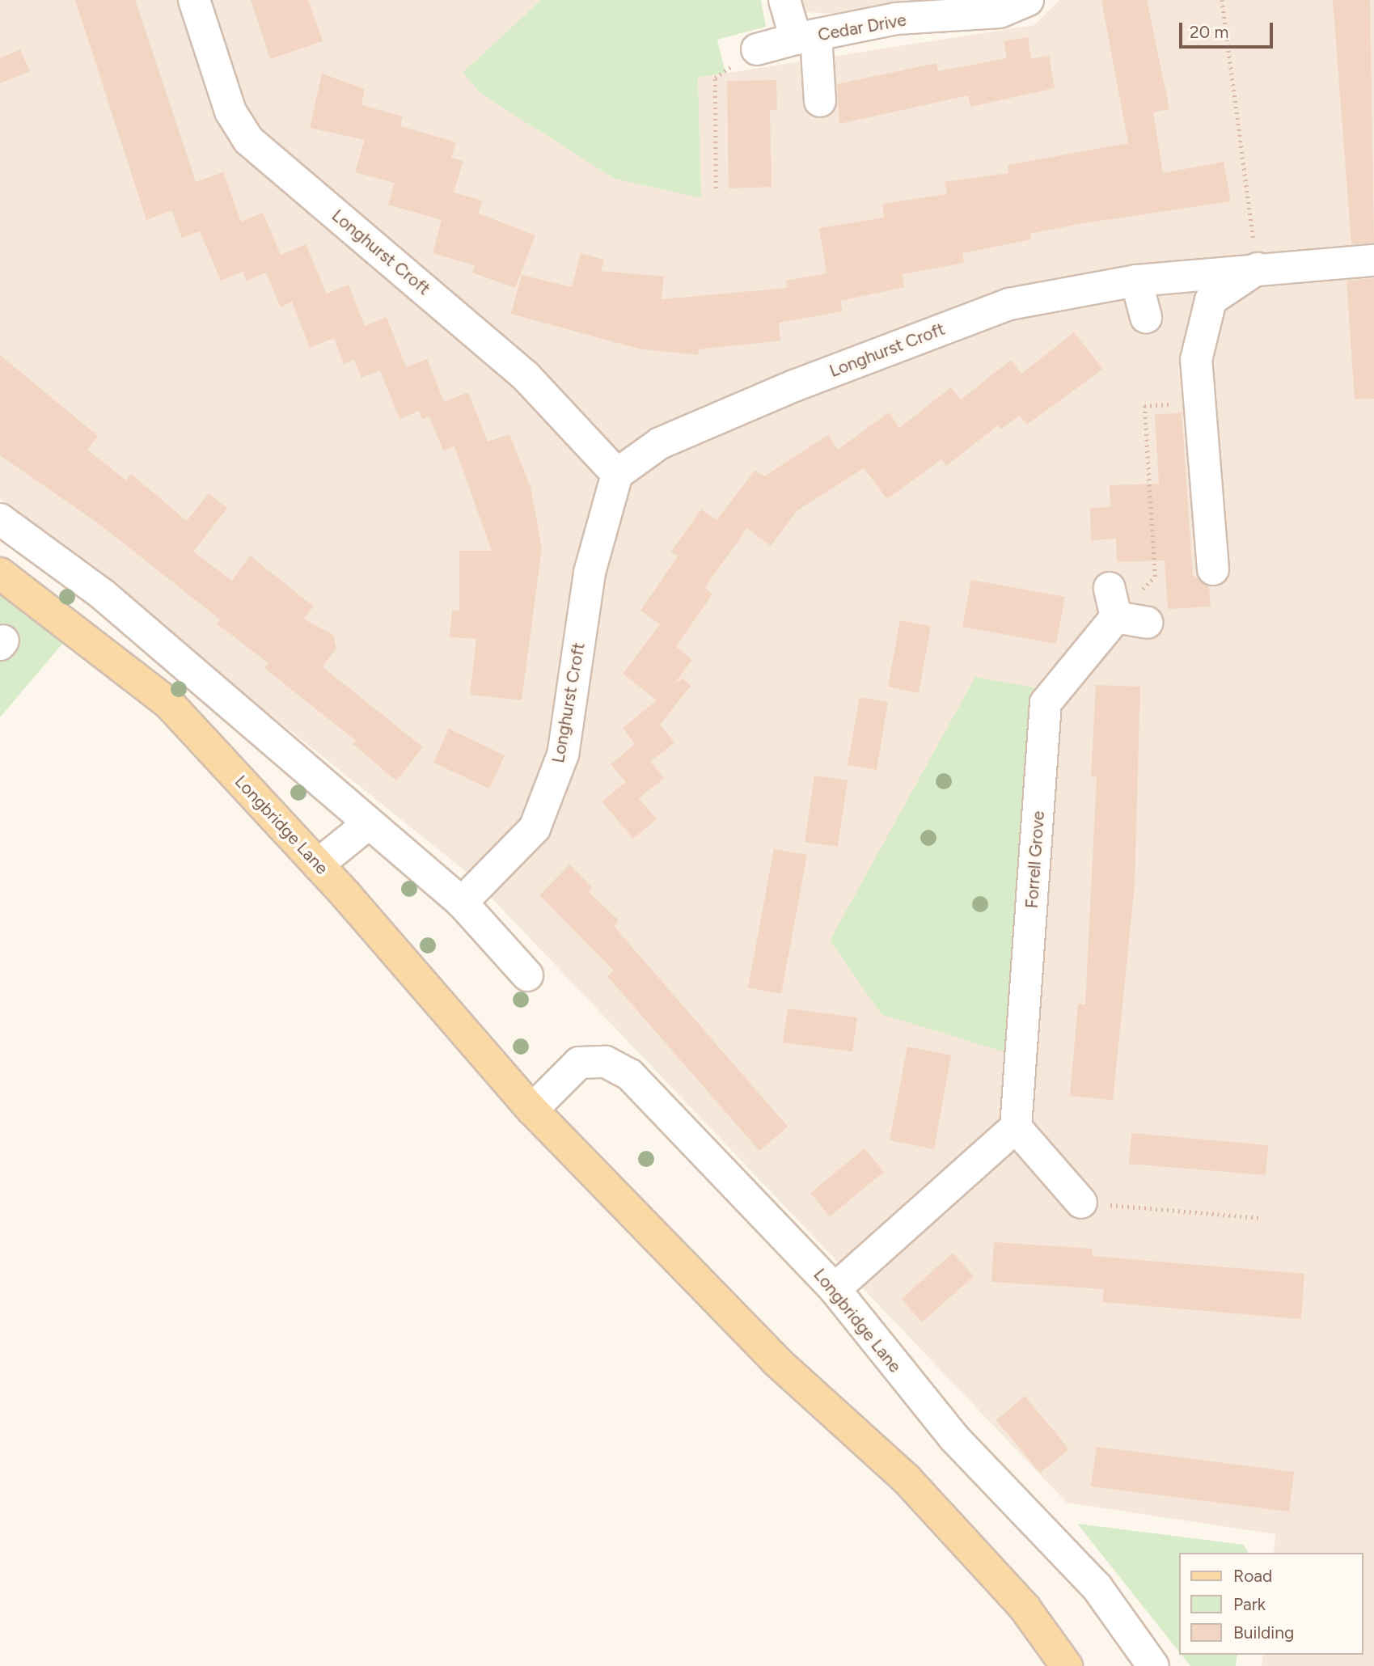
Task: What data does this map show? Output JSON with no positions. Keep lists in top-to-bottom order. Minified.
{"streets":{"main road":["Longbridge Lane"],"street":["Cedar Drive","Longhurst Croft","Forrell Grove"]},"legend":["Road","Park","Building"],"scale_bar":"20 m"}
